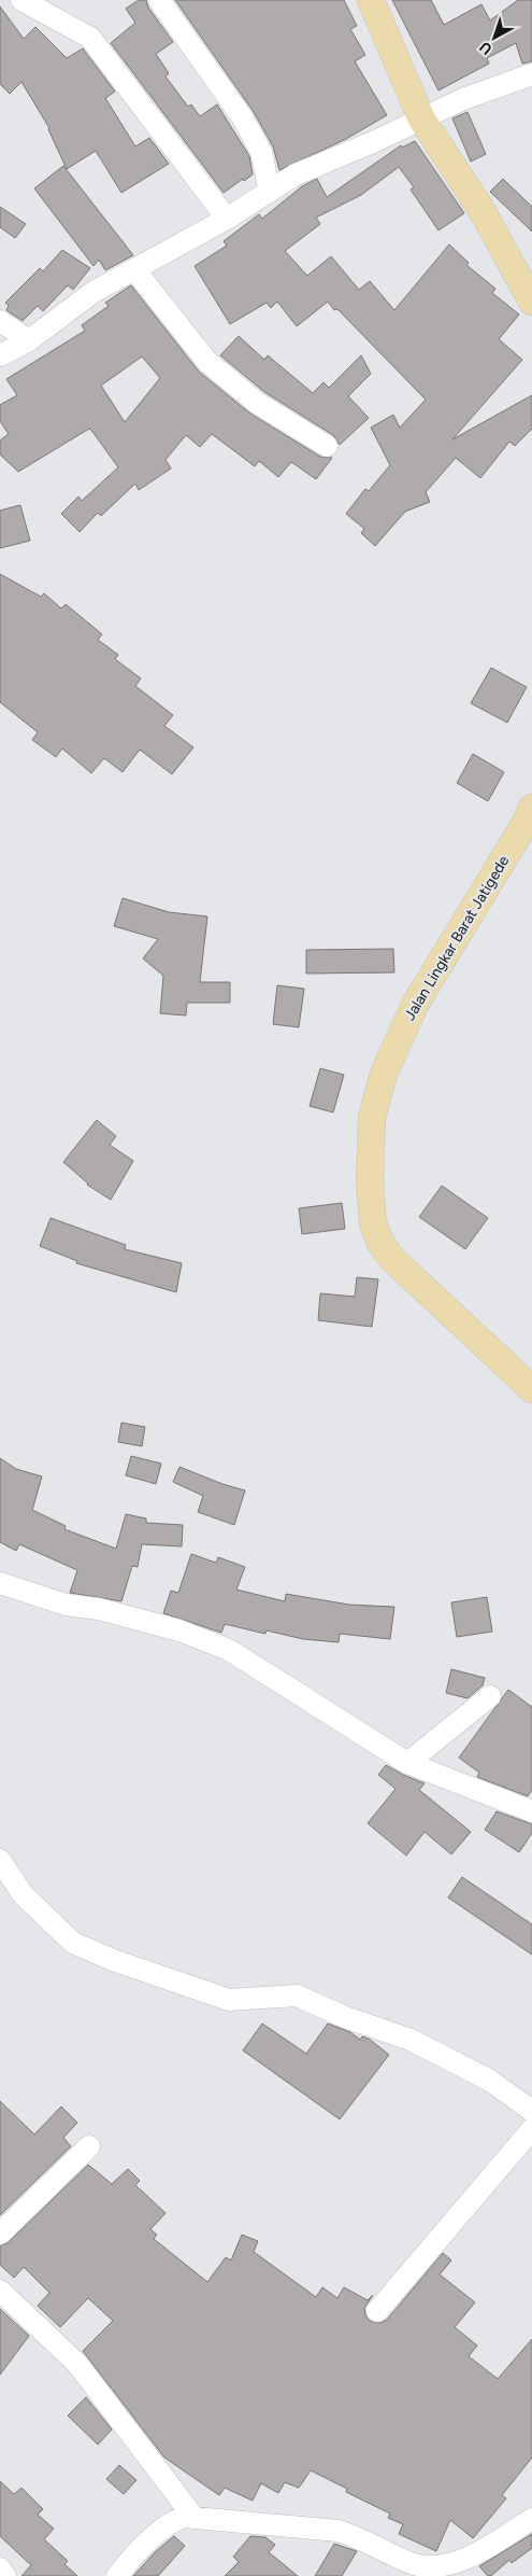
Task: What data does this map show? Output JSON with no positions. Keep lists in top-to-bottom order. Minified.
{"streets":{"main road":["Jalan Lingkar Barat Jatigede"]},"north":"bottom left"}
